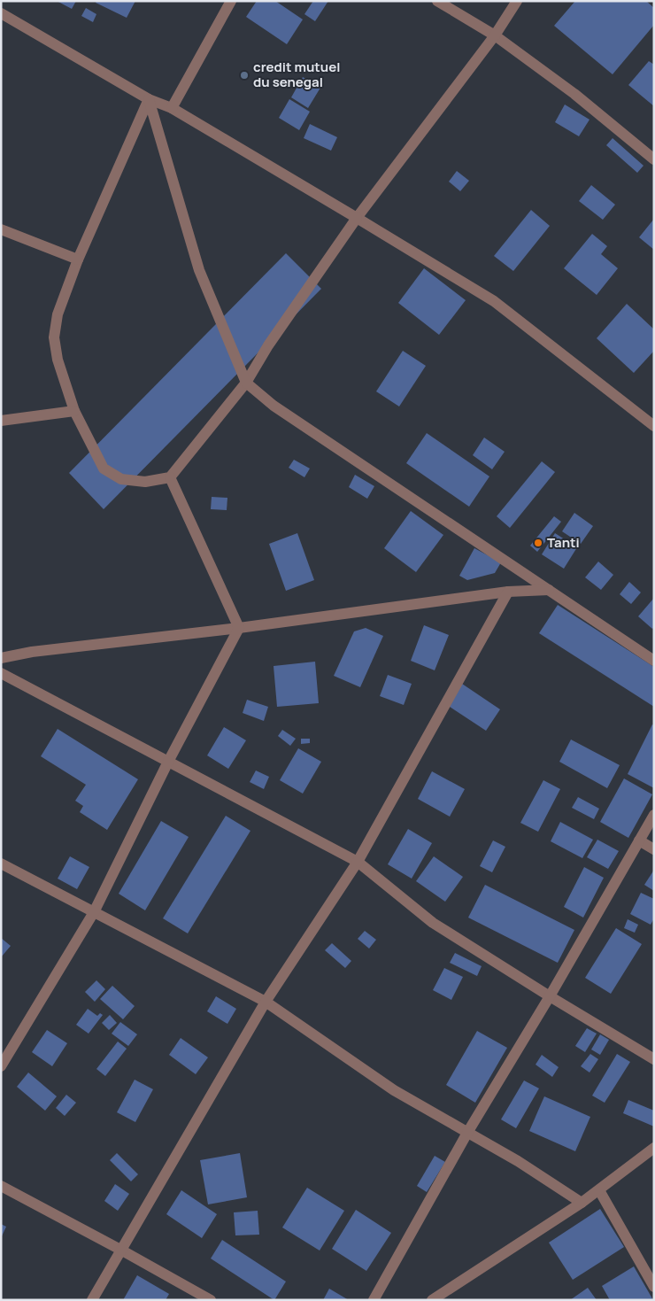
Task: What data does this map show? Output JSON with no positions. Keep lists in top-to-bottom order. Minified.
{"places":["credit mutuel du senegal","Tanti"]}
